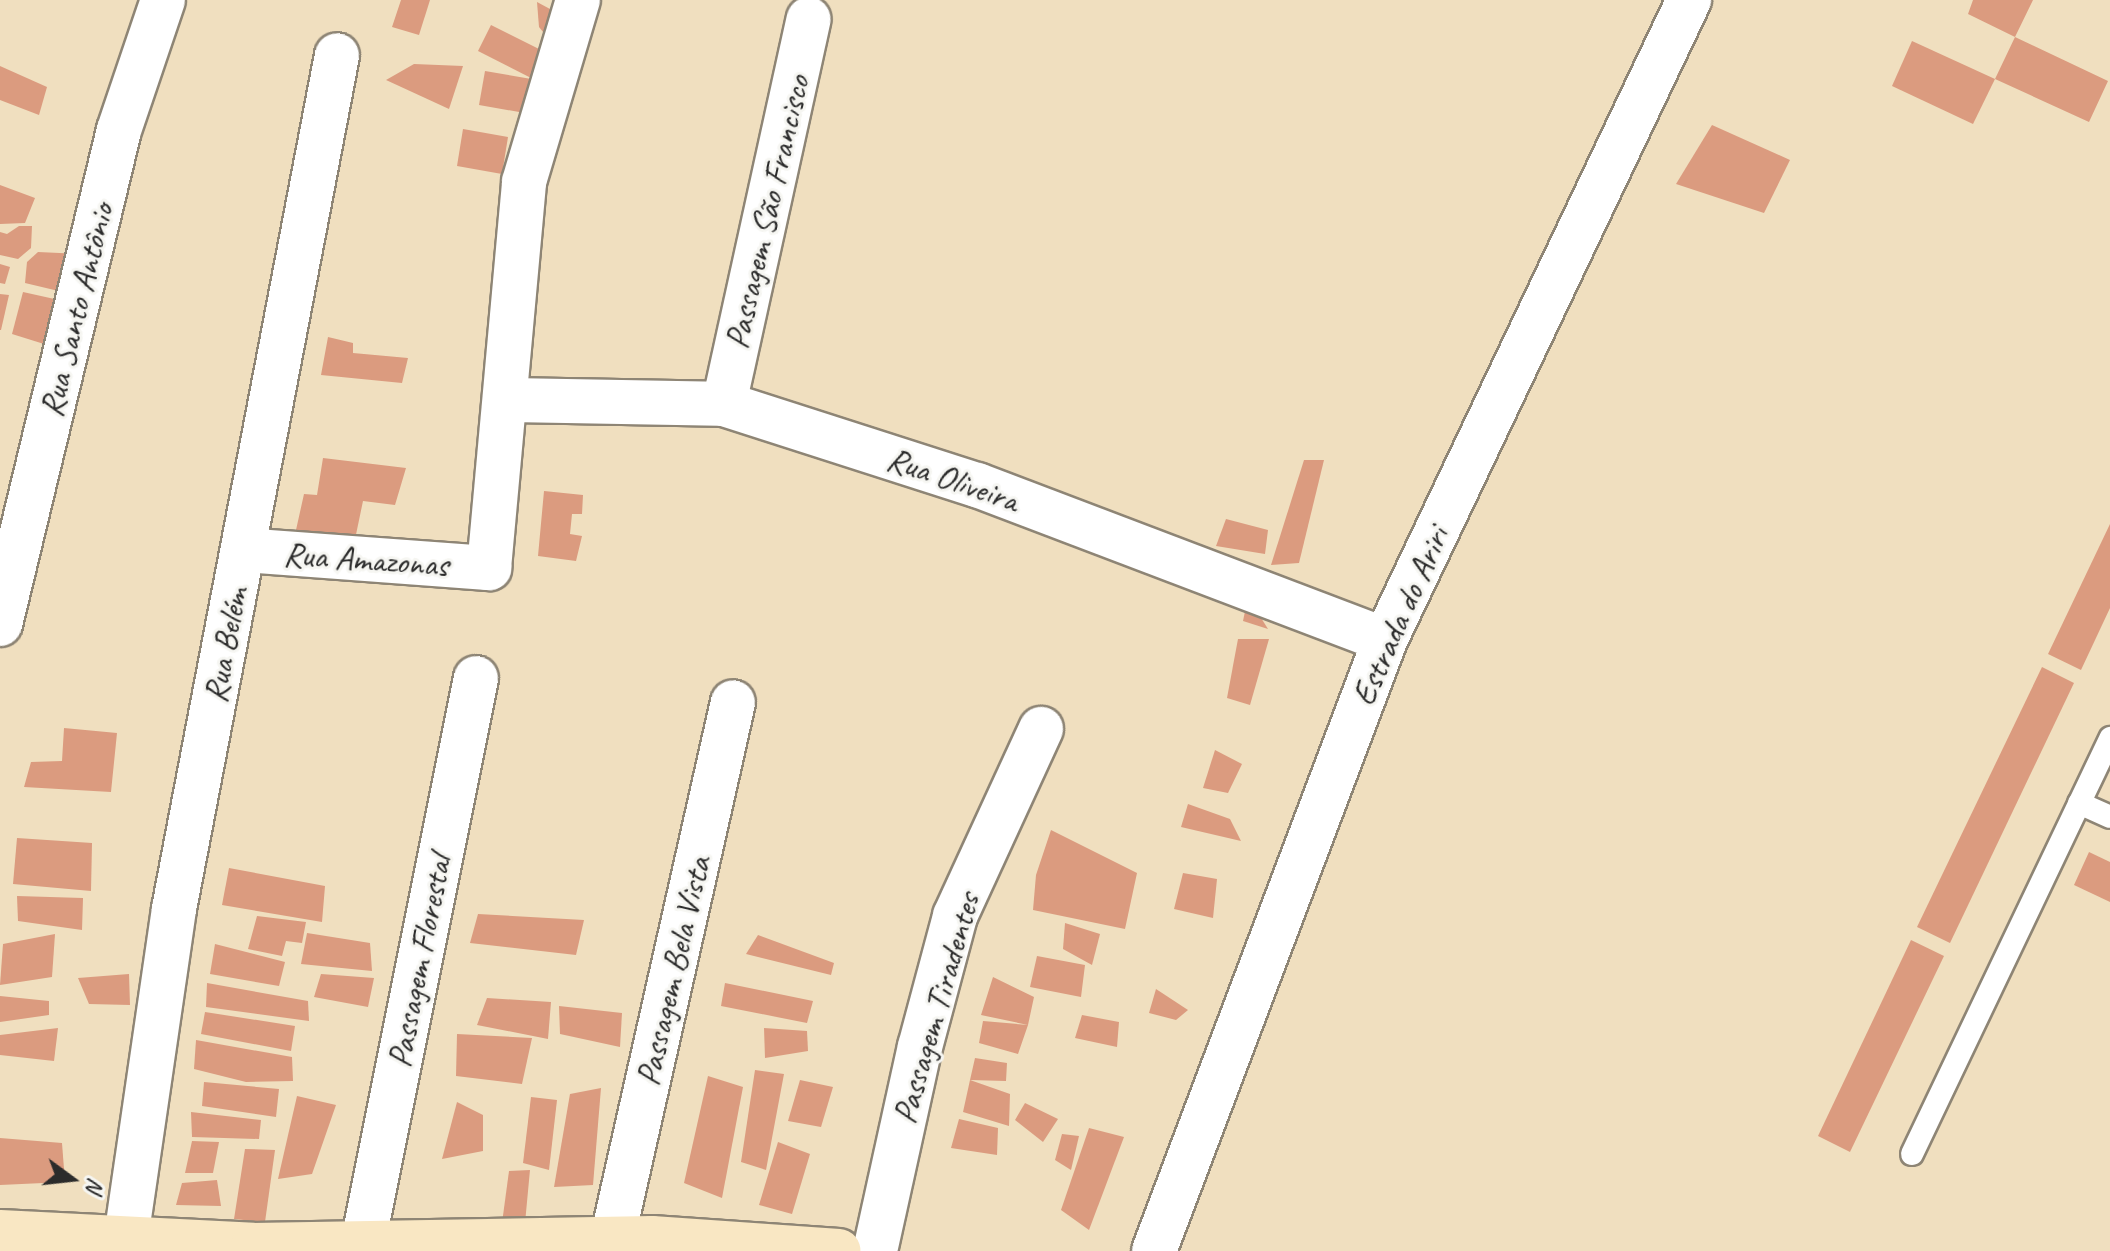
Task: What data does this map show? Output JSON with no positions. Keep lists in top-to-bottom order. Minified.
{"streets":{"street":["Passagem São Francisco","Rua Santo Antônio","Rua Oliveira","Rua Amazonas","Estrada do Ariri","Rua Belém","Passagem Florestal","Passagem Bela Vista","Passagem Tiradentes"]},"crossings":[["Passagem São Francisco","Rua Oliveira"],["Rua Oliveira","Rua Amazonas"],["Rua Oliveira","Estrada do Ariri"],["Rua Amazonas","Rua Belém"]],"north":"right"}
